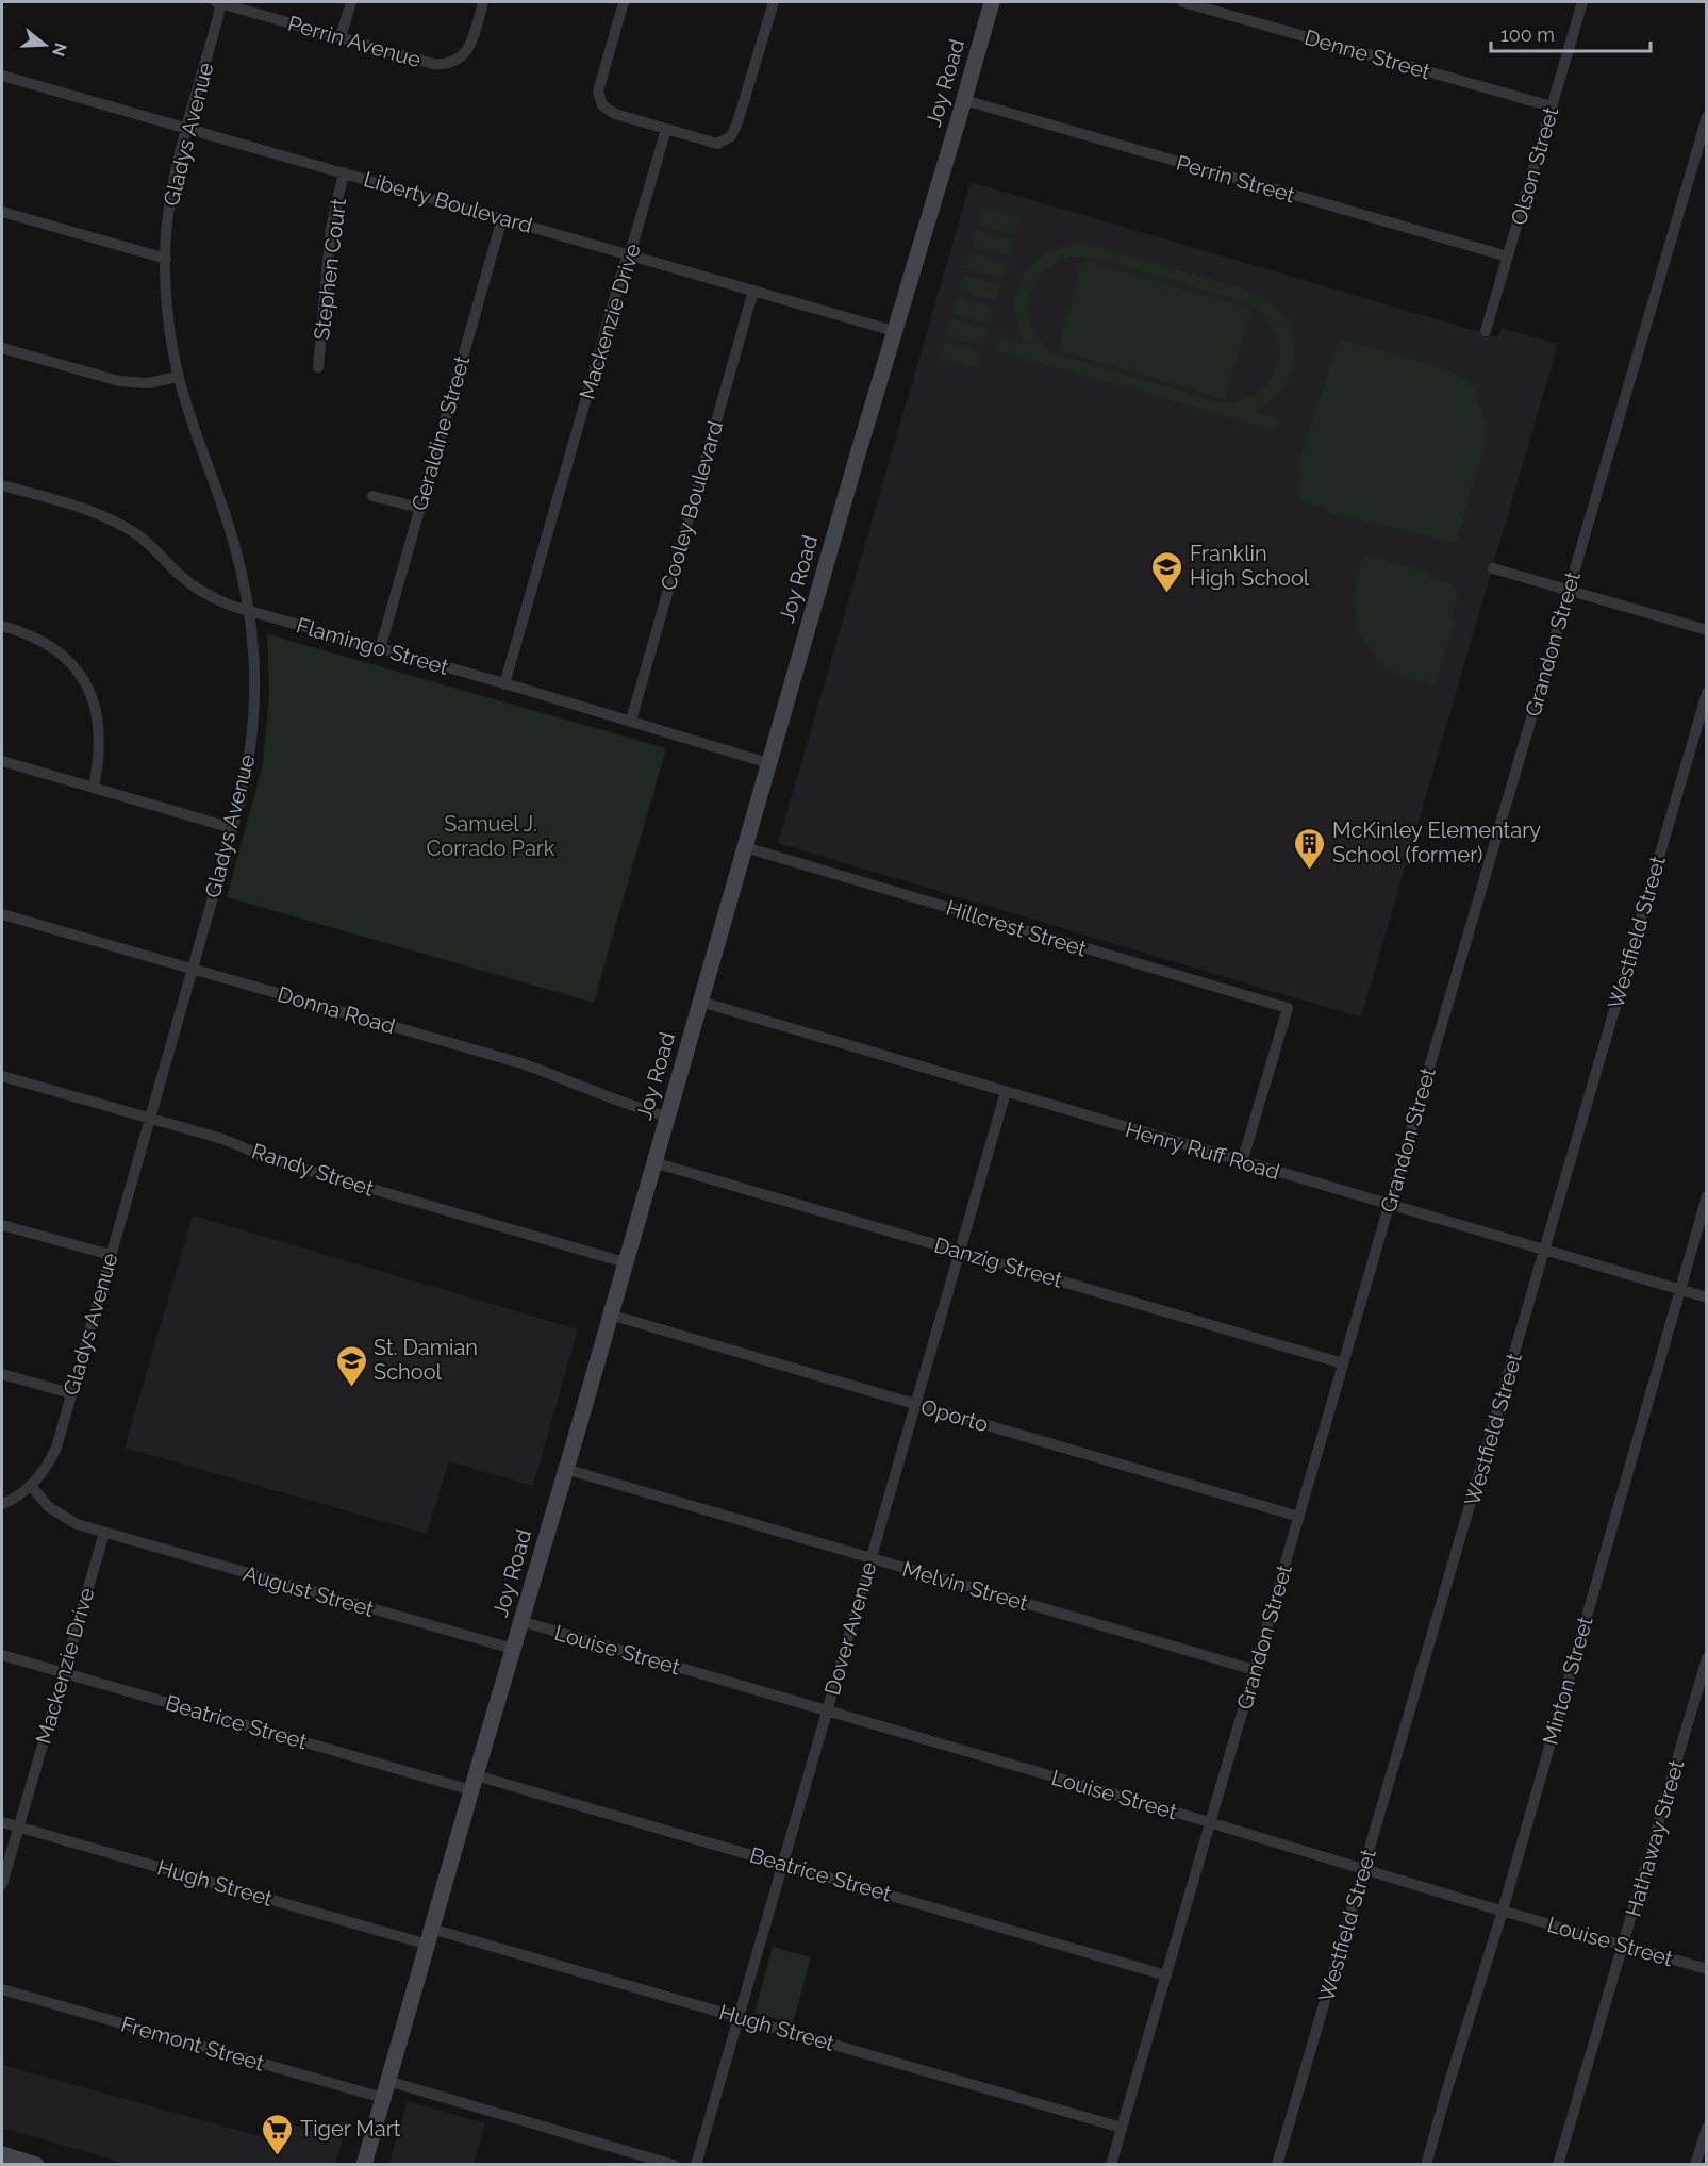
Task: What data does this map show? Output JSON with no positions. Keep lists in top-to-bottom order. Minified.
{"streets":{"street":["Perrin Avenue","Denne Street","Joy Road","Gladys Avenue","Olson Street","Perrin Street","Liberty Boulevard","Stephen Court","Mackenzie Drive","Geraldine Street","Cooley Boulevard","Grandon Street","Flamingo Street","Hillcrest Street","Westfield Street","Donna Road","Henry Ruff Road","Randy Street","Danzig Street","Oporto","Melvin Street","August Street","Dover Avenue","Louise Street","Minton Street","Beatrice Street","Hathaway Street","Hugh Street","Fremont Street"]},"crossings":[["Perrin Avenue","Gladys Avenue"],["Denne Street","Olson Street"],["Joy Road","Perrin Street"],["Joy Road","Liberty Boulevard"],["Joy Road","Flamingo Street"],["Joy Road","Hillcrest Street"],["Joy Road","Donna Road"],["Joy Road","Henry Ruff Road"],["Joy Road","Randy Street"],["Joy Road","Danzig Street"],["Joy Road","Oporto"],["Joy Road","Melvin Street"],["Joy Road","August Street"],["Joy Road","Louise Street"],["Joy Road","Beatrice Street"],["Joy Road","Hugh Street"],["Joy Road","Fremont Street"],["Gladys Avenue","Liberty Boulevard"],["Gladys Avenue","Flamingo Street"],["Gladys Avenue","Donna Road"],["Gladys Avenue","Randy Street"],["Olson Street","Perrin Street"],["Liberty Boulevard","Stephen Court"],["Liberty Boulevard","Mackenzie Drive"],["Liberty Boulevard","Geraldine Street"],["Liberty Boulevard","Cooley Boulevard"],["Mackenzie Drive","Flamingo Street"],["Mackenzie Drive","August Street"],["Mackenzie Drive","Beatrice Street"],["Mackenzie Drive","Hugh Street"],["Geraldine Street","Flamingo Street"],["Cooley Boulevard","Flamingo Street"],["Grandon Street","Henry Ruff Road"],["Grandon Street","Danzig Street"],["Grandon Street","Oporto"],["Grandon Street","Melvin Street"],["Grandon Street","Louise Street"],["Grandon Street","Beatrice Street"],["Grandon Street","Hugh Street"],["Hillcrest Street","Henry Ruff Road"],["Westfield Street","Henry Ruff Road"],["Westfield Street","Louise Street"],["Henry Ruff Road","Dover Avenue"],["Henry Ruff Road","Minton Street"],["Danzig Street","Dover Avenue"],["Oporto","Dover Avenue"],["Melvin Street","Dover Avenue"],["Dover Avenue","Louise Street"],["Dover Avenue","Beatrice Street"],["Dover Avenue","Hugh Street"],["Louise Street","Minton Street"],["Louise Street","Hathaway Street"]],"parks":["Samuel J. Corrado Park"],"places":{"school or university":["Franklin High School","St. Damian School"],"building":["McKinley Elementary School (former)"],"supermarket":["Tiger Mart"]},"scale_bar":"100 m","north":"right"}
